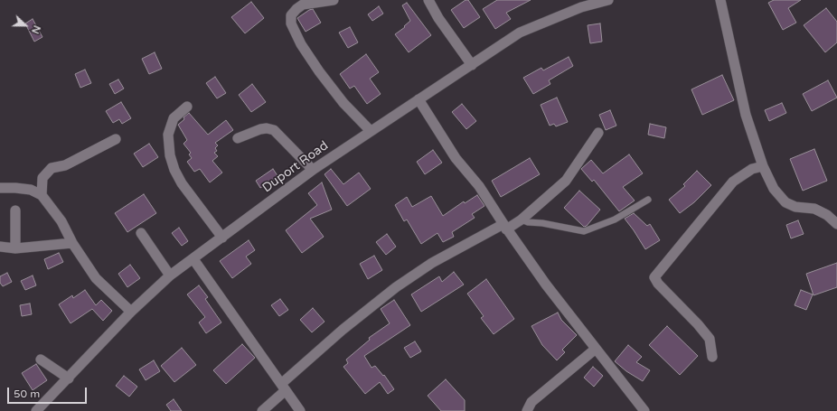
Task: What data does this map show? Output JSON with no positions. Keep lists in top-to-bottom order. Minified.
{"streets":{"street":["Duport Road"]},"scale_bar":"50 m","north":"right"}
